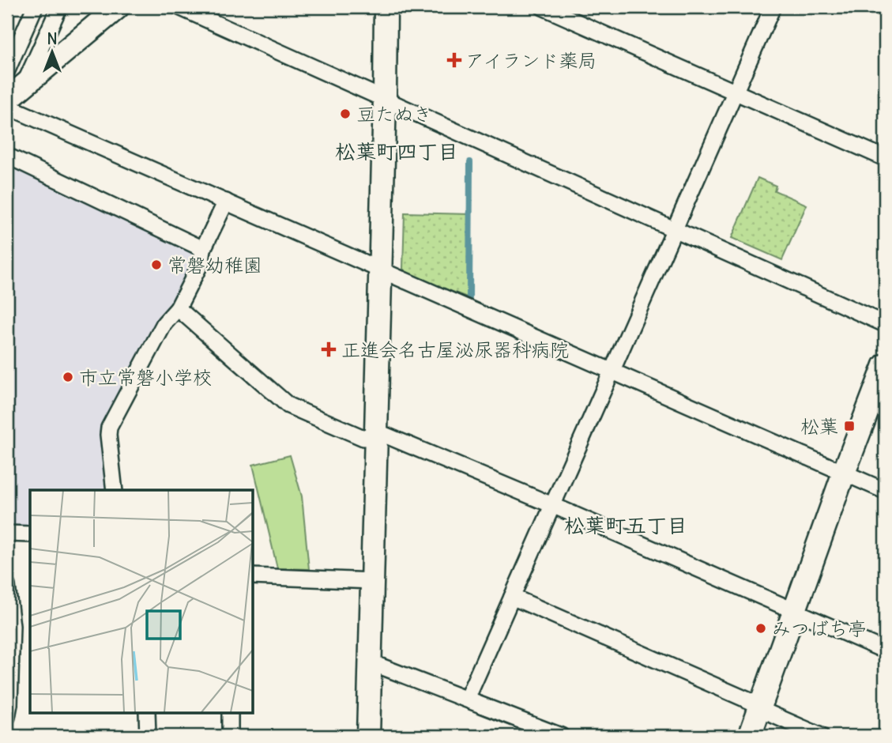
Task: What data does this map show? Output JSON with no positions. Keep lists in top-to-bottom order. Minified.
{"districts":["松葉町四丁目","松葉町五丁目"],"places":{"health":["アイランド薬局","正進会名古屋泌尿器科病院"],"other":["豆たぬき","常磐幼稚園","市立常磐小学校","みつばち亭"],"transit":["松葉"]},"north":"top"}
